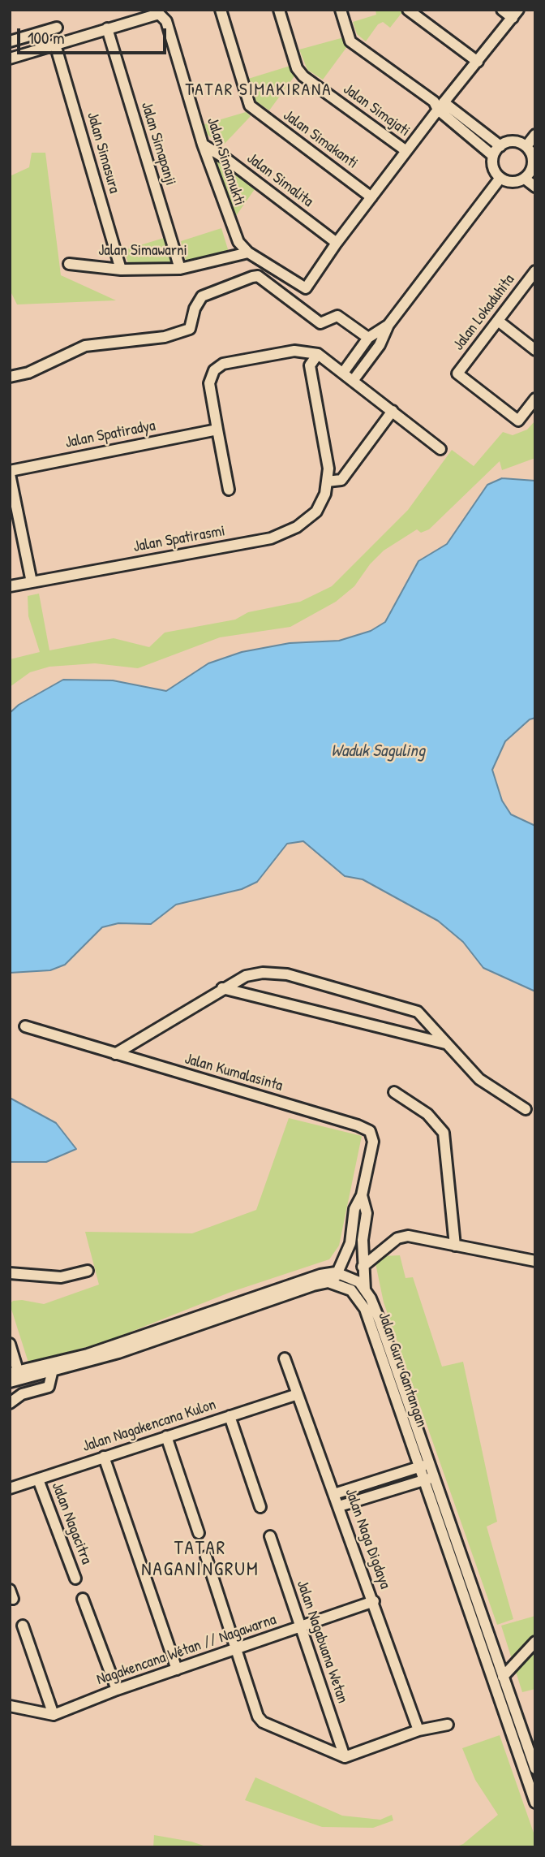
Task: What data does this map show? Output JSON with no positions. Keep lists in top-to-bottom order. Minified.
{"streets":{"street":["Jalan Simajati","Jalan Simakanti","Jalan Simapanji","Jalan Simasura","Jalan Simamukti","Jalan Simalita","Jalan Simawarni","Jalan Lokaduhita","Jalan Spatiradya","Jalan Spatirasmi","Jalan Kumalasinta","Jalan Guru Gantangan","Jalan Nagakencana Kulon","Jalan Nagacitra","Jalan Naga Digdaya","Jalan Nagabuana Wetan","Nagakencana Wétan // Nagawarna"]},"crossings":[["Jalan Simapanji","Jalan Simamukti"],["Jalan Simapanji","Jalan Simawarni"],["Jalan Simasura","Jalan Simawarni"],["Jalan Simamukti","Jalan Simalita"],["Jalan Simamukti","Jalan Simawarni"],["Jalan Nagakencana Kulon","Jalan Nagacitra"],["Jalan Nagakencana Kulon","Jalan Naga Digdaya"],["Jalan Naga Digdaya","Nagakencana Wétan // Nagawarna"],["Jalan Nagabuana Wetan","Nagakencana Wétan // Nagawarna"]],"districts":["TATAR SIMAKIRANA","TATAR NAGANINGRUM"],"water":["Waduk Saguling"],"scale_bar":"100 m"}
